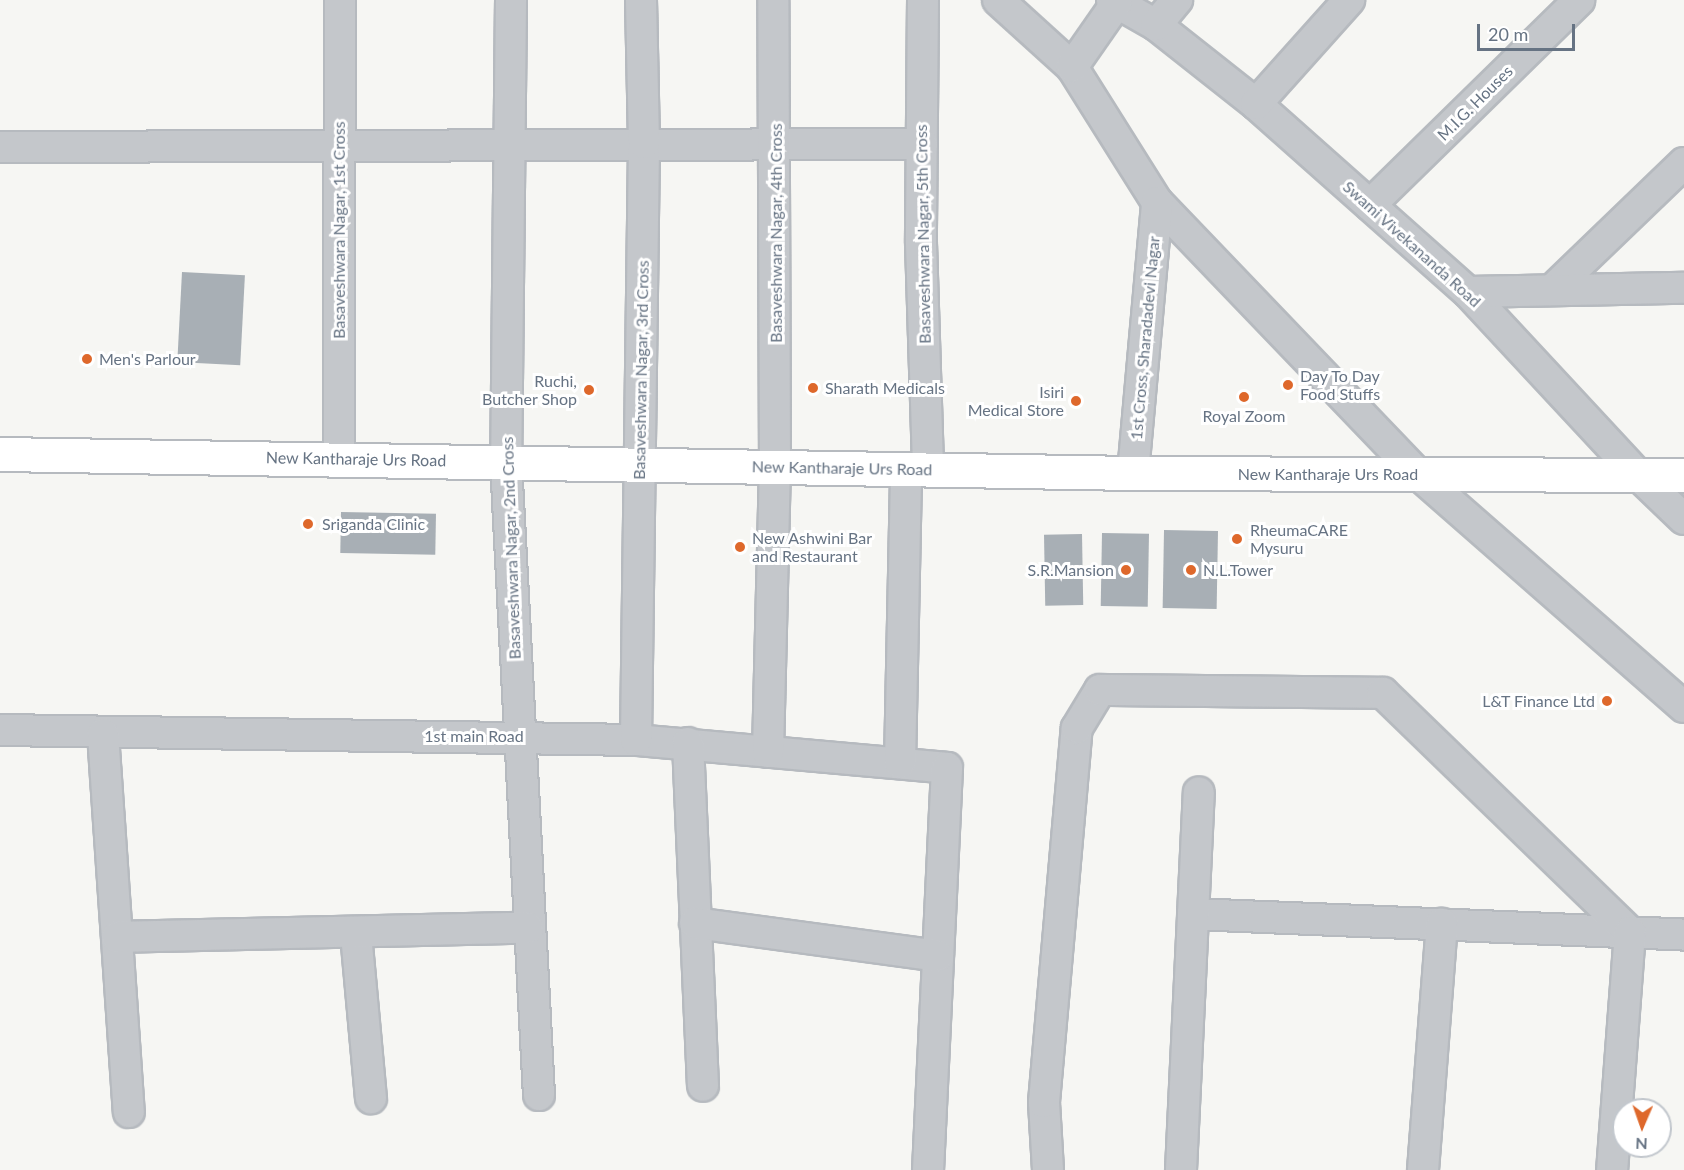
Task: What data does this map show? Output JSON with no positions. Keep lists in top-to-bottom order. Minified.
{"streets":{"main road":["New Kantharaje Urs Road"],"street":["M.I.G. Houses","Basaveshwara Nagar, 1st Cross","Basaveshwara Nagar, 4th Cross","Basaveshwara Nagar, 5th Cross","Swami Vivekananda Road","1st Cross, Sharadadevi Nagar","Basaveshwara Nagar, 3rd Cross","Basaveshwara Nagar, 2nd Cross","1st main Road"]},"crossings":[["M.I.G. Houses","Swami Vivekananda Road"],["Basaveshwara Nagar, 1st Cross","New Kantharaje Urs Road"],["Basaveshwara Nagar, 4th Cross","New Kantharaje Urs Road"],["Basaveshwara Nagar, 4th Cross","1st main Road"],["Basaveshwara Nagar, 5th Cross","New Kantharaje Urs Road"],["Basaveshwara Nagar, 5th Cross","1st main Road"],["Swami Vivekananda Road","New Kantharaje Urs Road"],["1st Cross, Sharadadevi Nagar","New Kantharaje Urs Road"],["Basaveshwara Nagar, 3rd Cross","New Kantharaje Urs Road"],["Basaveshwara Nagar, 3rd Cross","1st main Road"],["New Kantharaje Urs Road","Basaveshwara Nagar, 2nd Cross"],["Basaveshwara Nagar, 2nd Cross","1st main Road"]],"places":["Men's Parlour","Day To Day Food Stuffs","Sharath Medicals","Ruchi, Butcher Shop","Royal Zoom","Isiri Medical Store","Sriganda Clinic","RheumaCARE Mysuru","New Ashwini Bar and Restaurant","S.R.Mansion","N.L.Tower","L&T Finance Ltd"],"scale_bar":"20 m","north":"bottom"}
